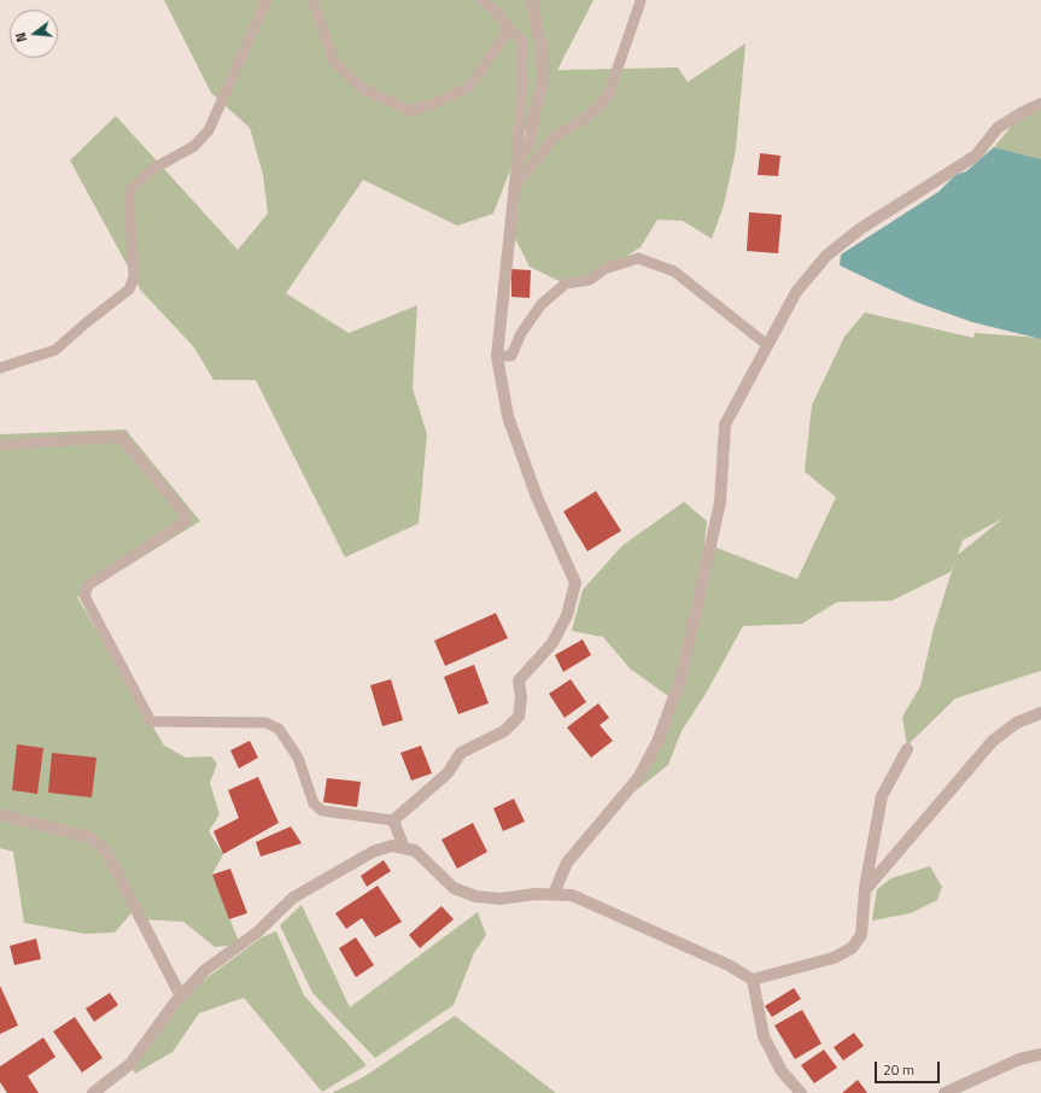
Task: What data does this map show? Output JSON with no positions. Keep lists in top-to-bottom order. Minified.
{"scale_bar":"20 m","north":"left"}
